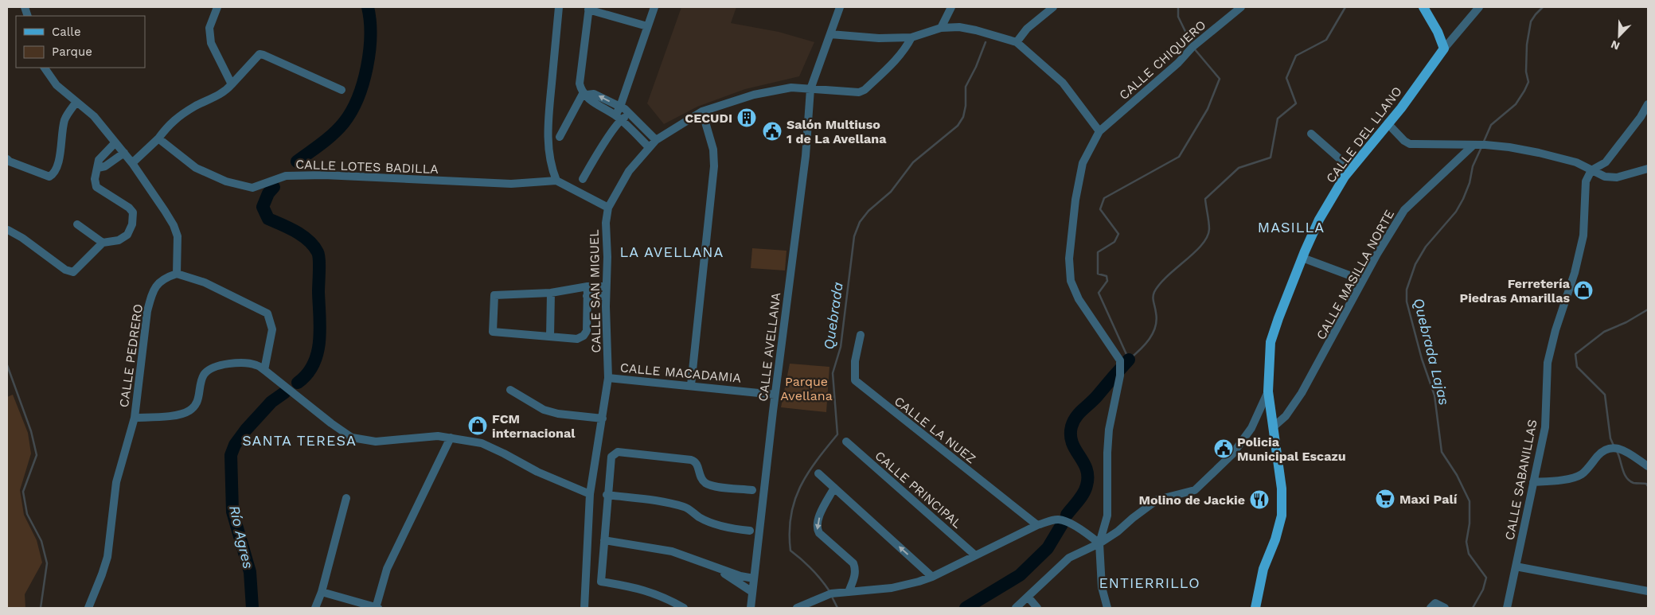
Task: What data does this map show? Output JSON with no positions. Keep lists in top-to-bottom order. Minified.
{"streets":{"main road":["CALLE DEL LLANO"],"street":["CALLE CHIQUERO","CALLE LOTES BADILLA","CALLE MASILLA NORTE","CALLE SAN MIGUEL","CALLE AVELLANA","CALLE PEDRERO","CALLE MACADAMIA","CALLE LA NUEZ","CALLE SABANILLAS","CALLE PRINCIPAL"]},"crossings":[["CALLE DEL LLANO","CALLE MASILLA NORTE"],["CALLE SAN MIGUEL","CALLE MACADAMIA"],["CALLE AVELLANA","CALLE MACADAMIA"]],"districts":["MASILLA","LA AVELLANA","SANTA TERESA","ENTIERRILLO"],"water":["Quebrada","Quebrada Lajas","Río Agres"],"parks":["Parque Avellana"],"places":{"building":["CECUDI"],"public building":["Salón Multiuso 1 de La Avellana","Policia Municipal Escazu"],"shop":["Ferretería Piedras Amarillas","FCM internacional"],"supermarket":["Maxi Palí"],"restaurant":["Molino de Jackie"]},"legend":["Calle","Parque"],"north":"bottom left"}
